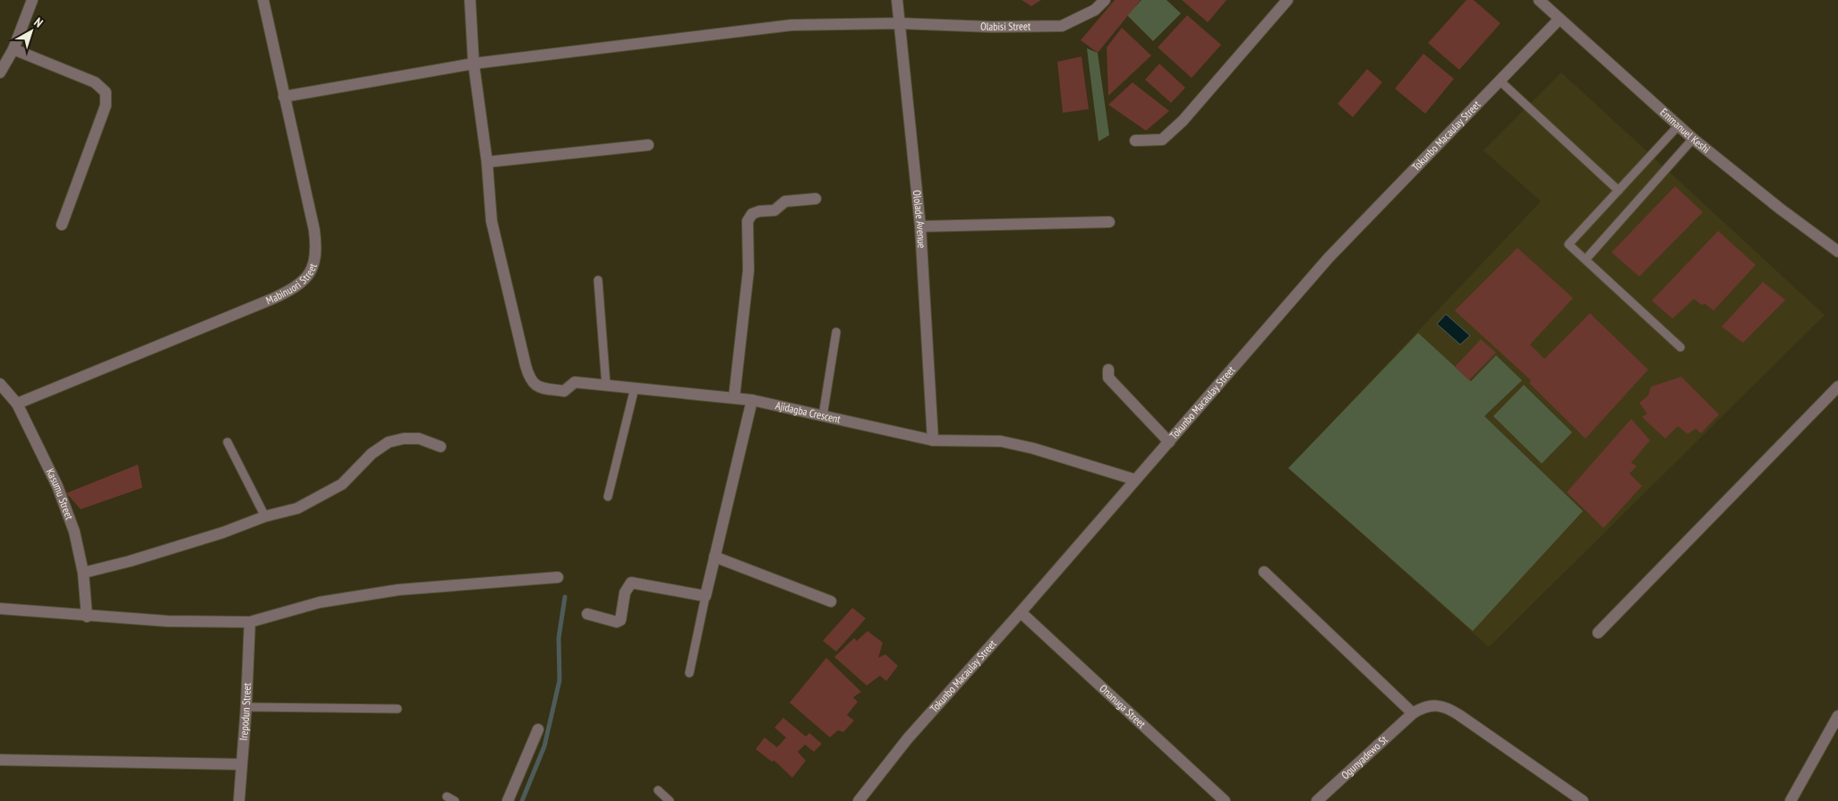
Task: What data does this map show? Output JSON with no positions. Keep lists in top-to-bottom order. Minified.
{"streets":{"street":["Olabisi Street","Emmanuel Keshi","Tokunbo Macaulay Street","Ololade Avenue","Mabinuori Street","Ajidagba Crescent","Kasumu Street","Onanuga Street","Irepodun Street","Ogunyadewo St"]},"crossings":[["Olabisi Street","Ololade Avenue"],["Olabisi Street","Mabinuori Street"],["Olabisi Street","Ajidagba Crescent"],["Emmanuel Keshi","Tokunbo Macaulay Street"],["Tokunbo Macaulay Street","Ajidagba Crescent"],["Tokunbo Macaulay Street","Onanuga Street"],["Ololade Avenue","Ajidagba Crescent"],["Mabinuori Street","Kasumu Street"]],"north":"top right"}
